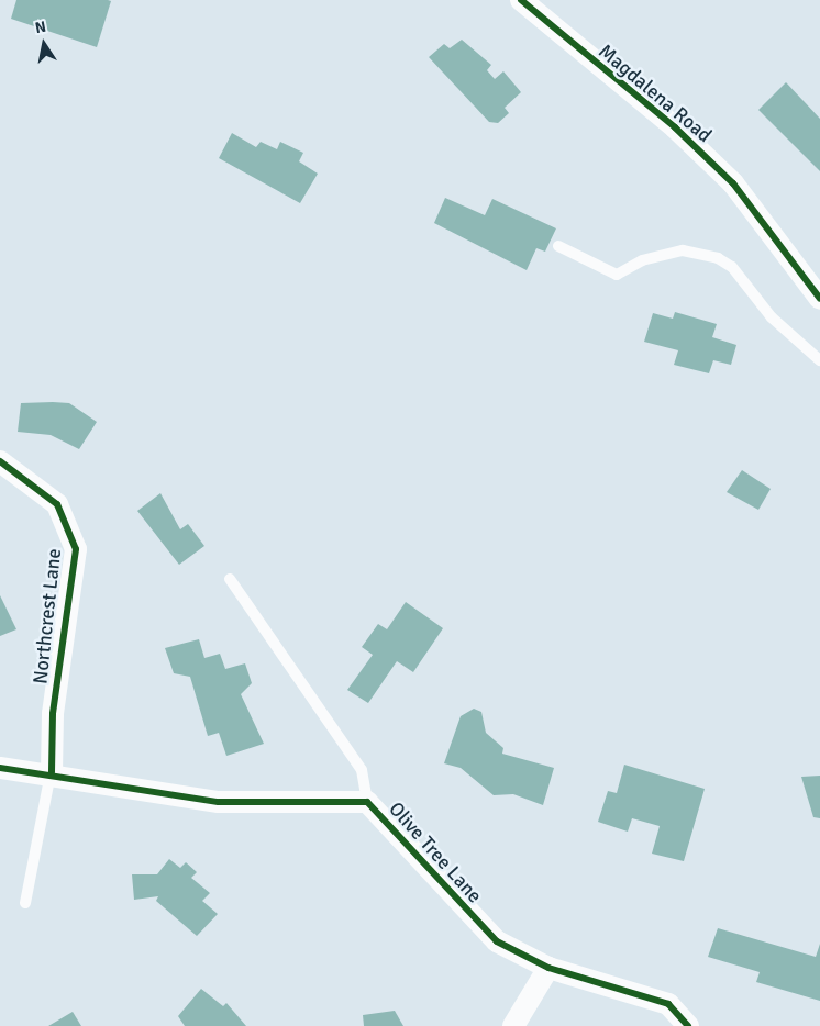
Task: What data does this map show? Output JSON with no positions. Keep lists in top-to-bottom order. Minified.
{"streets":{"street":["Magdalena Road","Northcrest Lane","Olive Tree Lane"]},"crossings":[["Northcrest Lane","Olive Tree Lane"]],"north":"top"}
